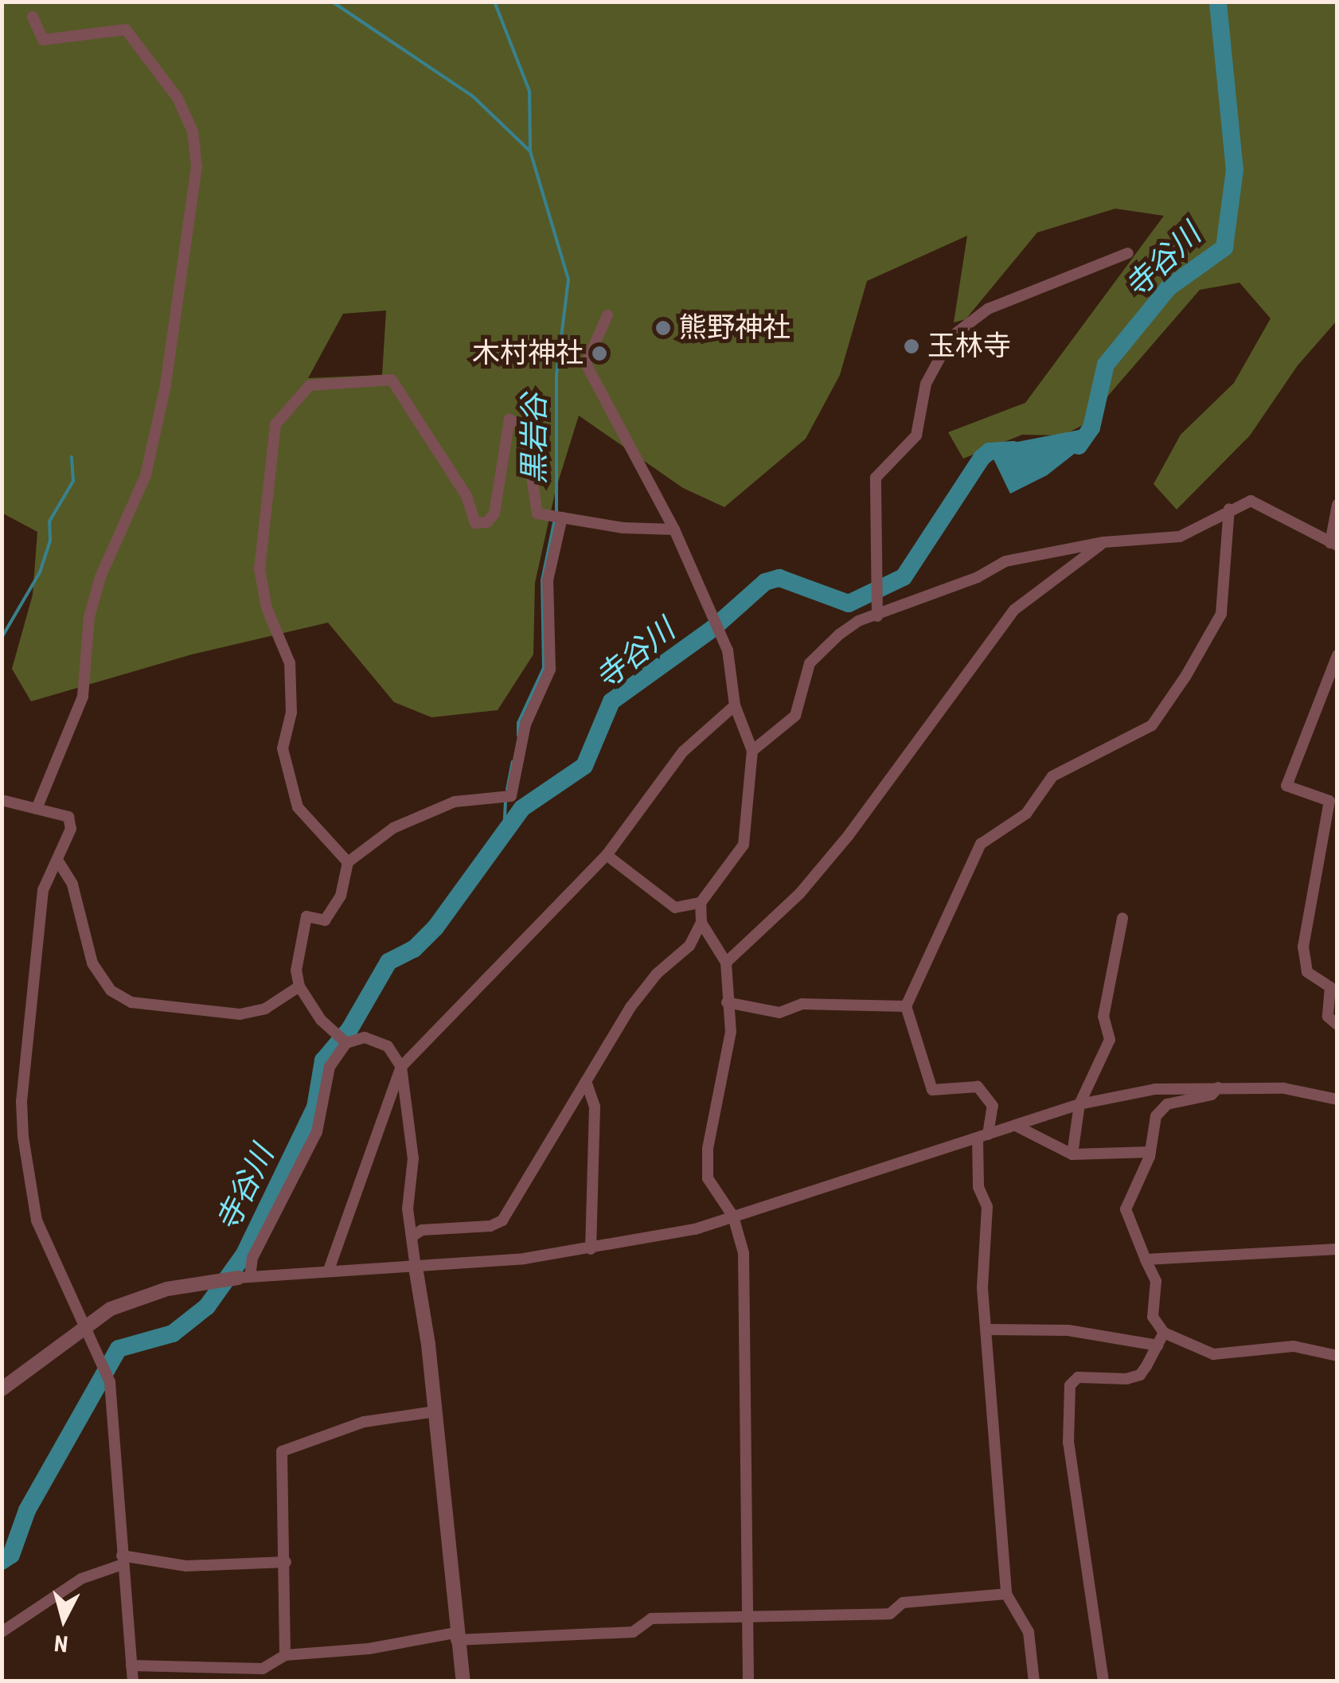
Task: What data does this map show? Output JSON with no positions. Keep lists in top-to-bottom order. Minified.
{"water":["寺谷川","黒岩谷"],"places":["熊野神社","玉林寺","木村神社"],"north":"bottom"}
